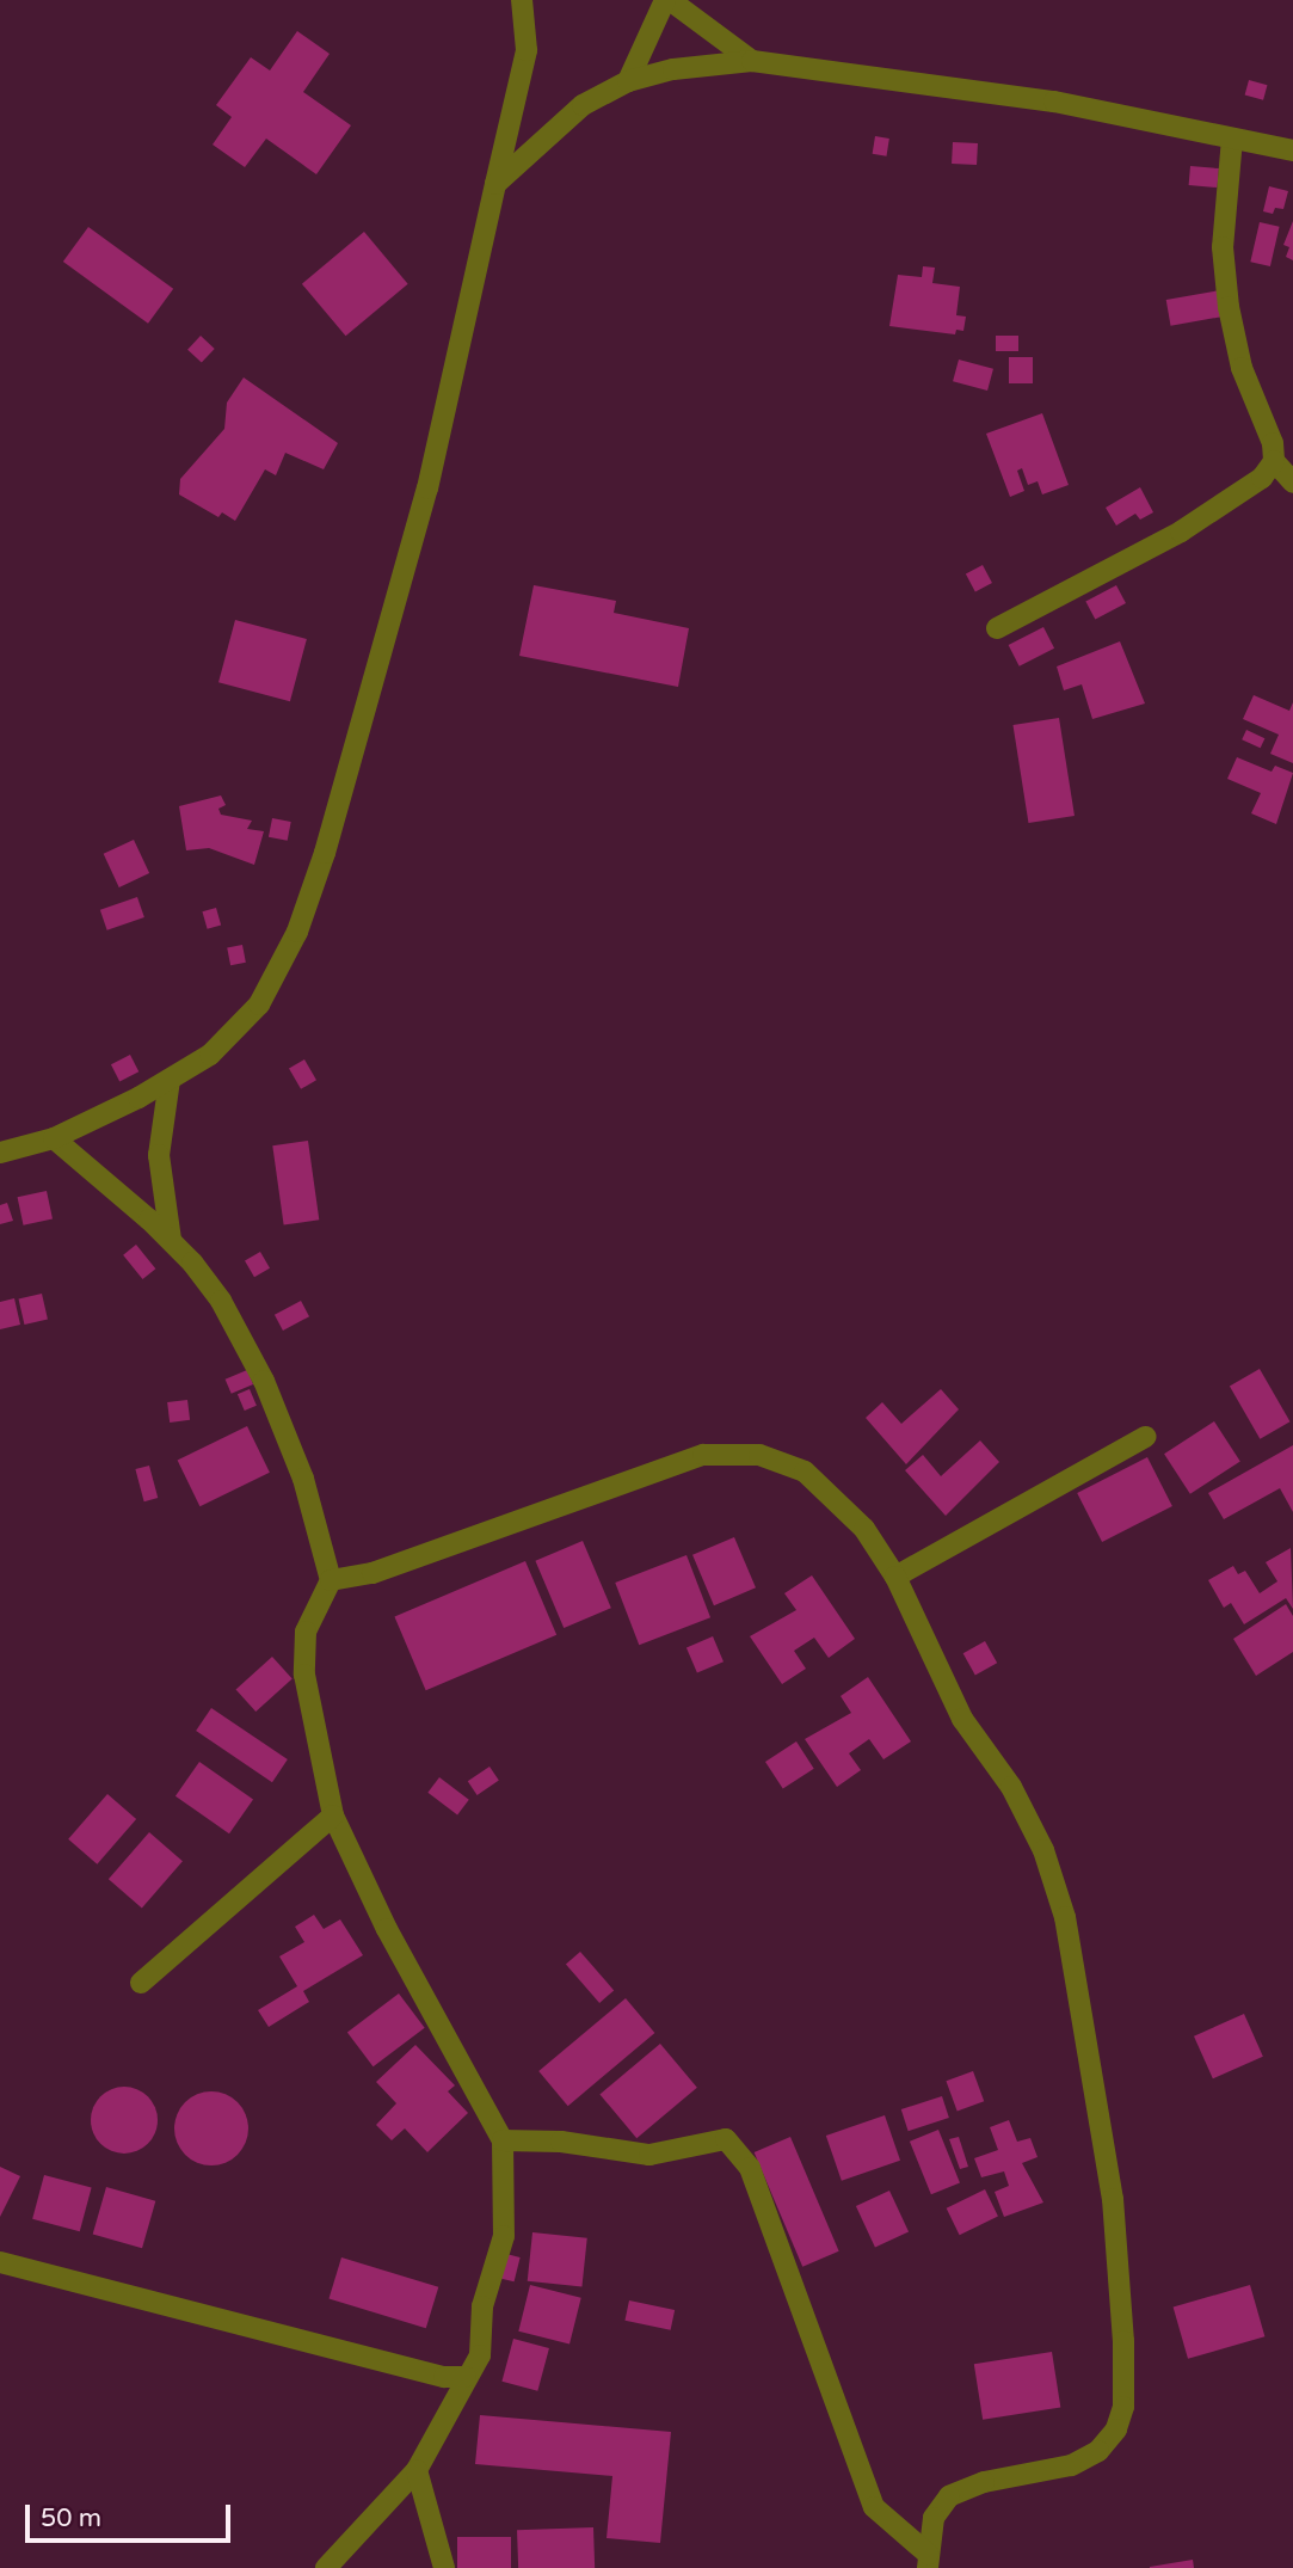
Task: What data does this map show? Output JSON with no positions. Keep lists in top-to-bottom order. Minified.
{"scale_bar":"50 m"}
